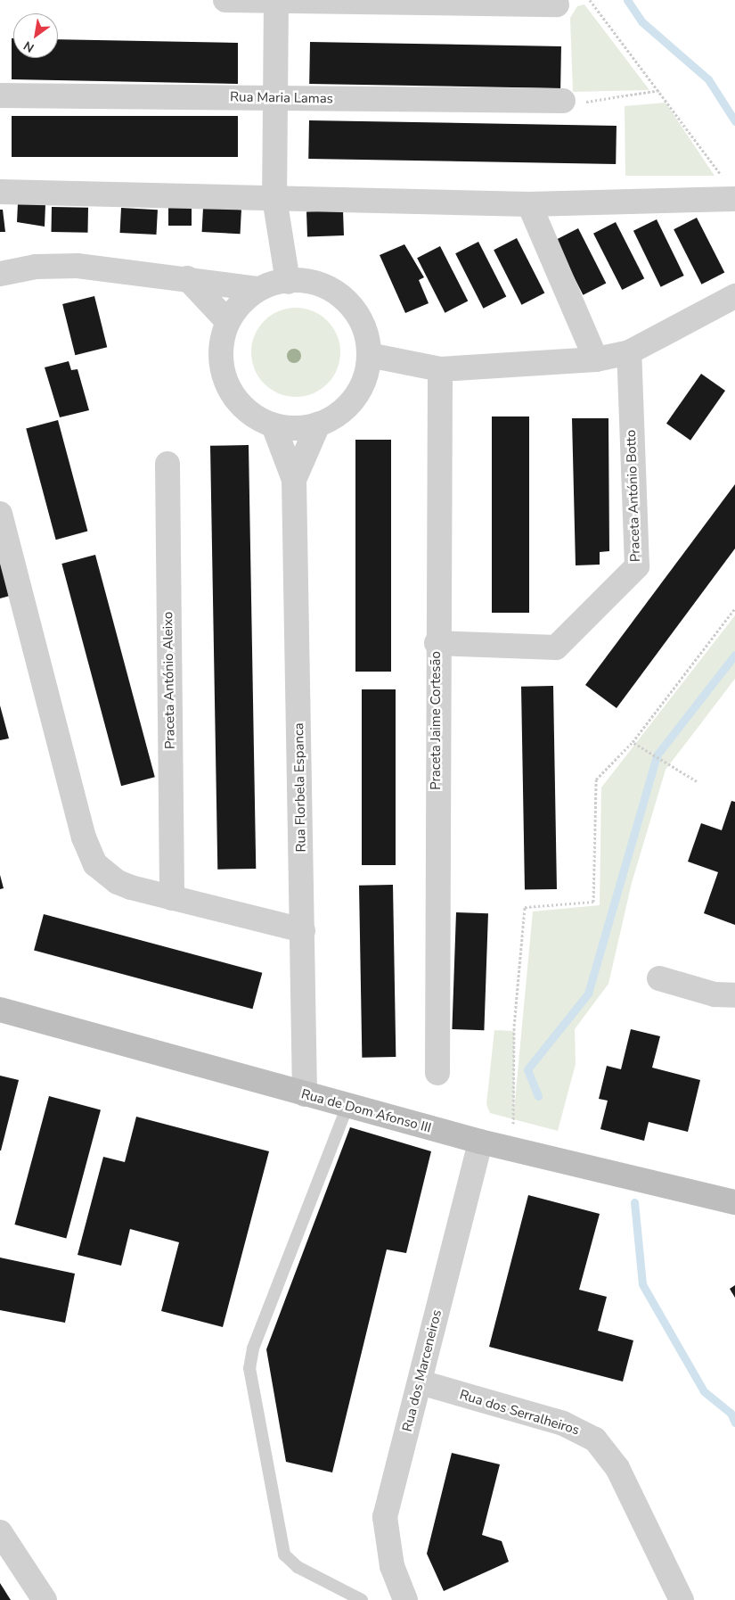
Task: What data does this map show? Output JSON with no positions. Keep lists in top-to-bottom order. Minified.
{"streets":{"main road":["Rua de Dom Afonso III"],"street":["Rua Maria Lamas","Praceta António Botto","Praceta António Aleixo","Praceta Jaime Cortesão","Rua Florbela Espanca","Rua dos Marceneiros","Rua dos Serralheiros"]},"crossings":[["Praceta António Botto","Praceta Jaime Cortesão"],["Rua Florbela Espanca","Rua de Dom Afonso III"],["Rua de Dom Afonso III","Rua dos Marceneiros"],["Rua dos Marceneiros","Rua dos Serralheiros"]],"north":"bottom left"}
